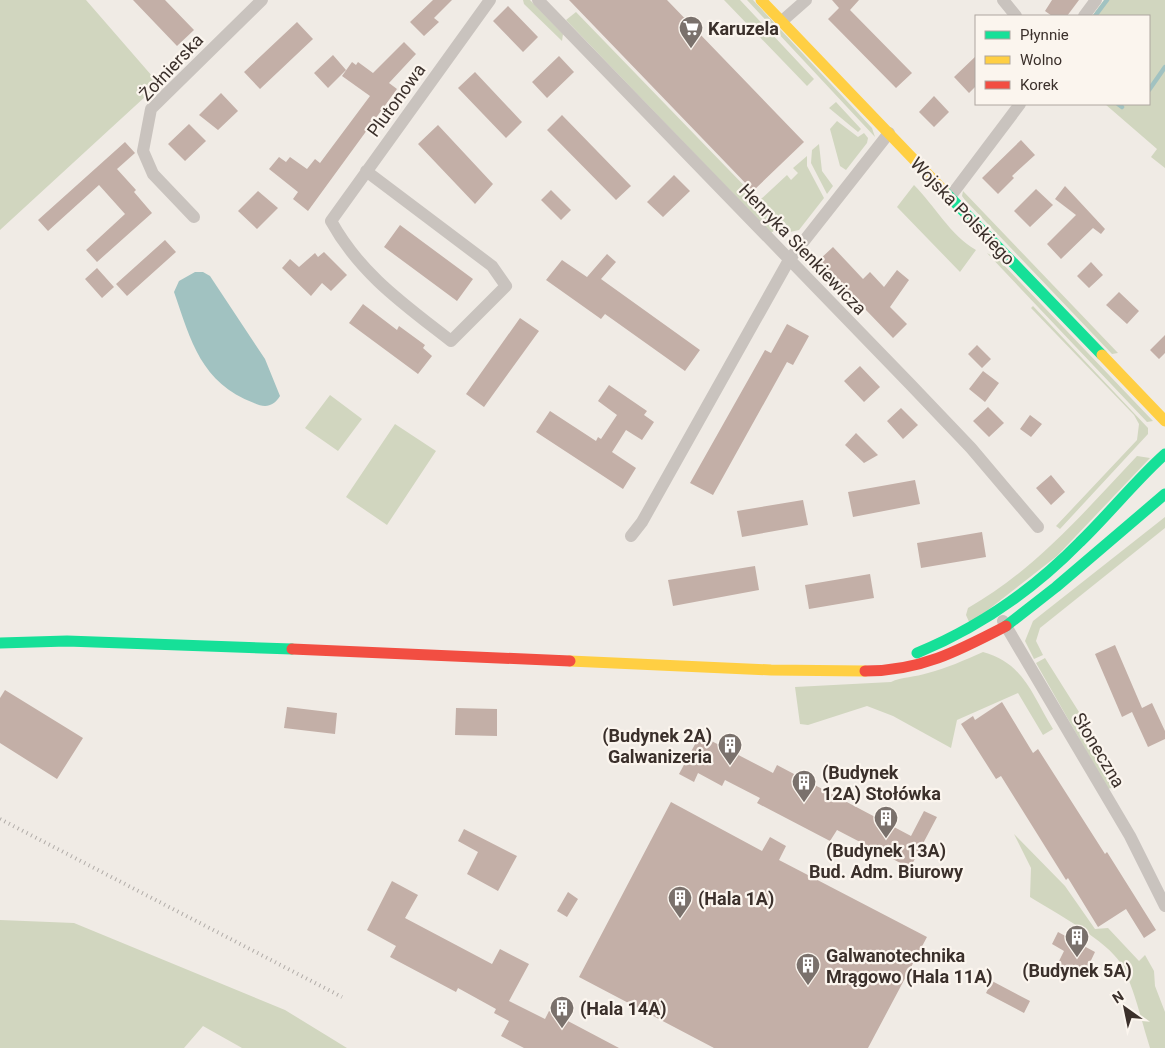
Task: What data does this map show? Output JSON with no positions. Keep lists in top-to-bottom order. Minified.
{"streets":{"street":["Żołnierska","Plutonowa","Wojska Polskiego","Henryka Sienkiewicza","Słoneczna"]},"places":{"supermarket":["Karuzela"],"building":["(Budynek 2A) Galwanizeria","(Budynek 12A) Stołówka","(Budynek 13A) Bud. Adm. Biurowy","(Hala 1A)","(Budynek 5A)","Galwanotechnika Mrągowo (Hala 11A)","(Hala 14A)"]},"legend":["Płynnie","Wolno","Korek"],"north":"top left"}
